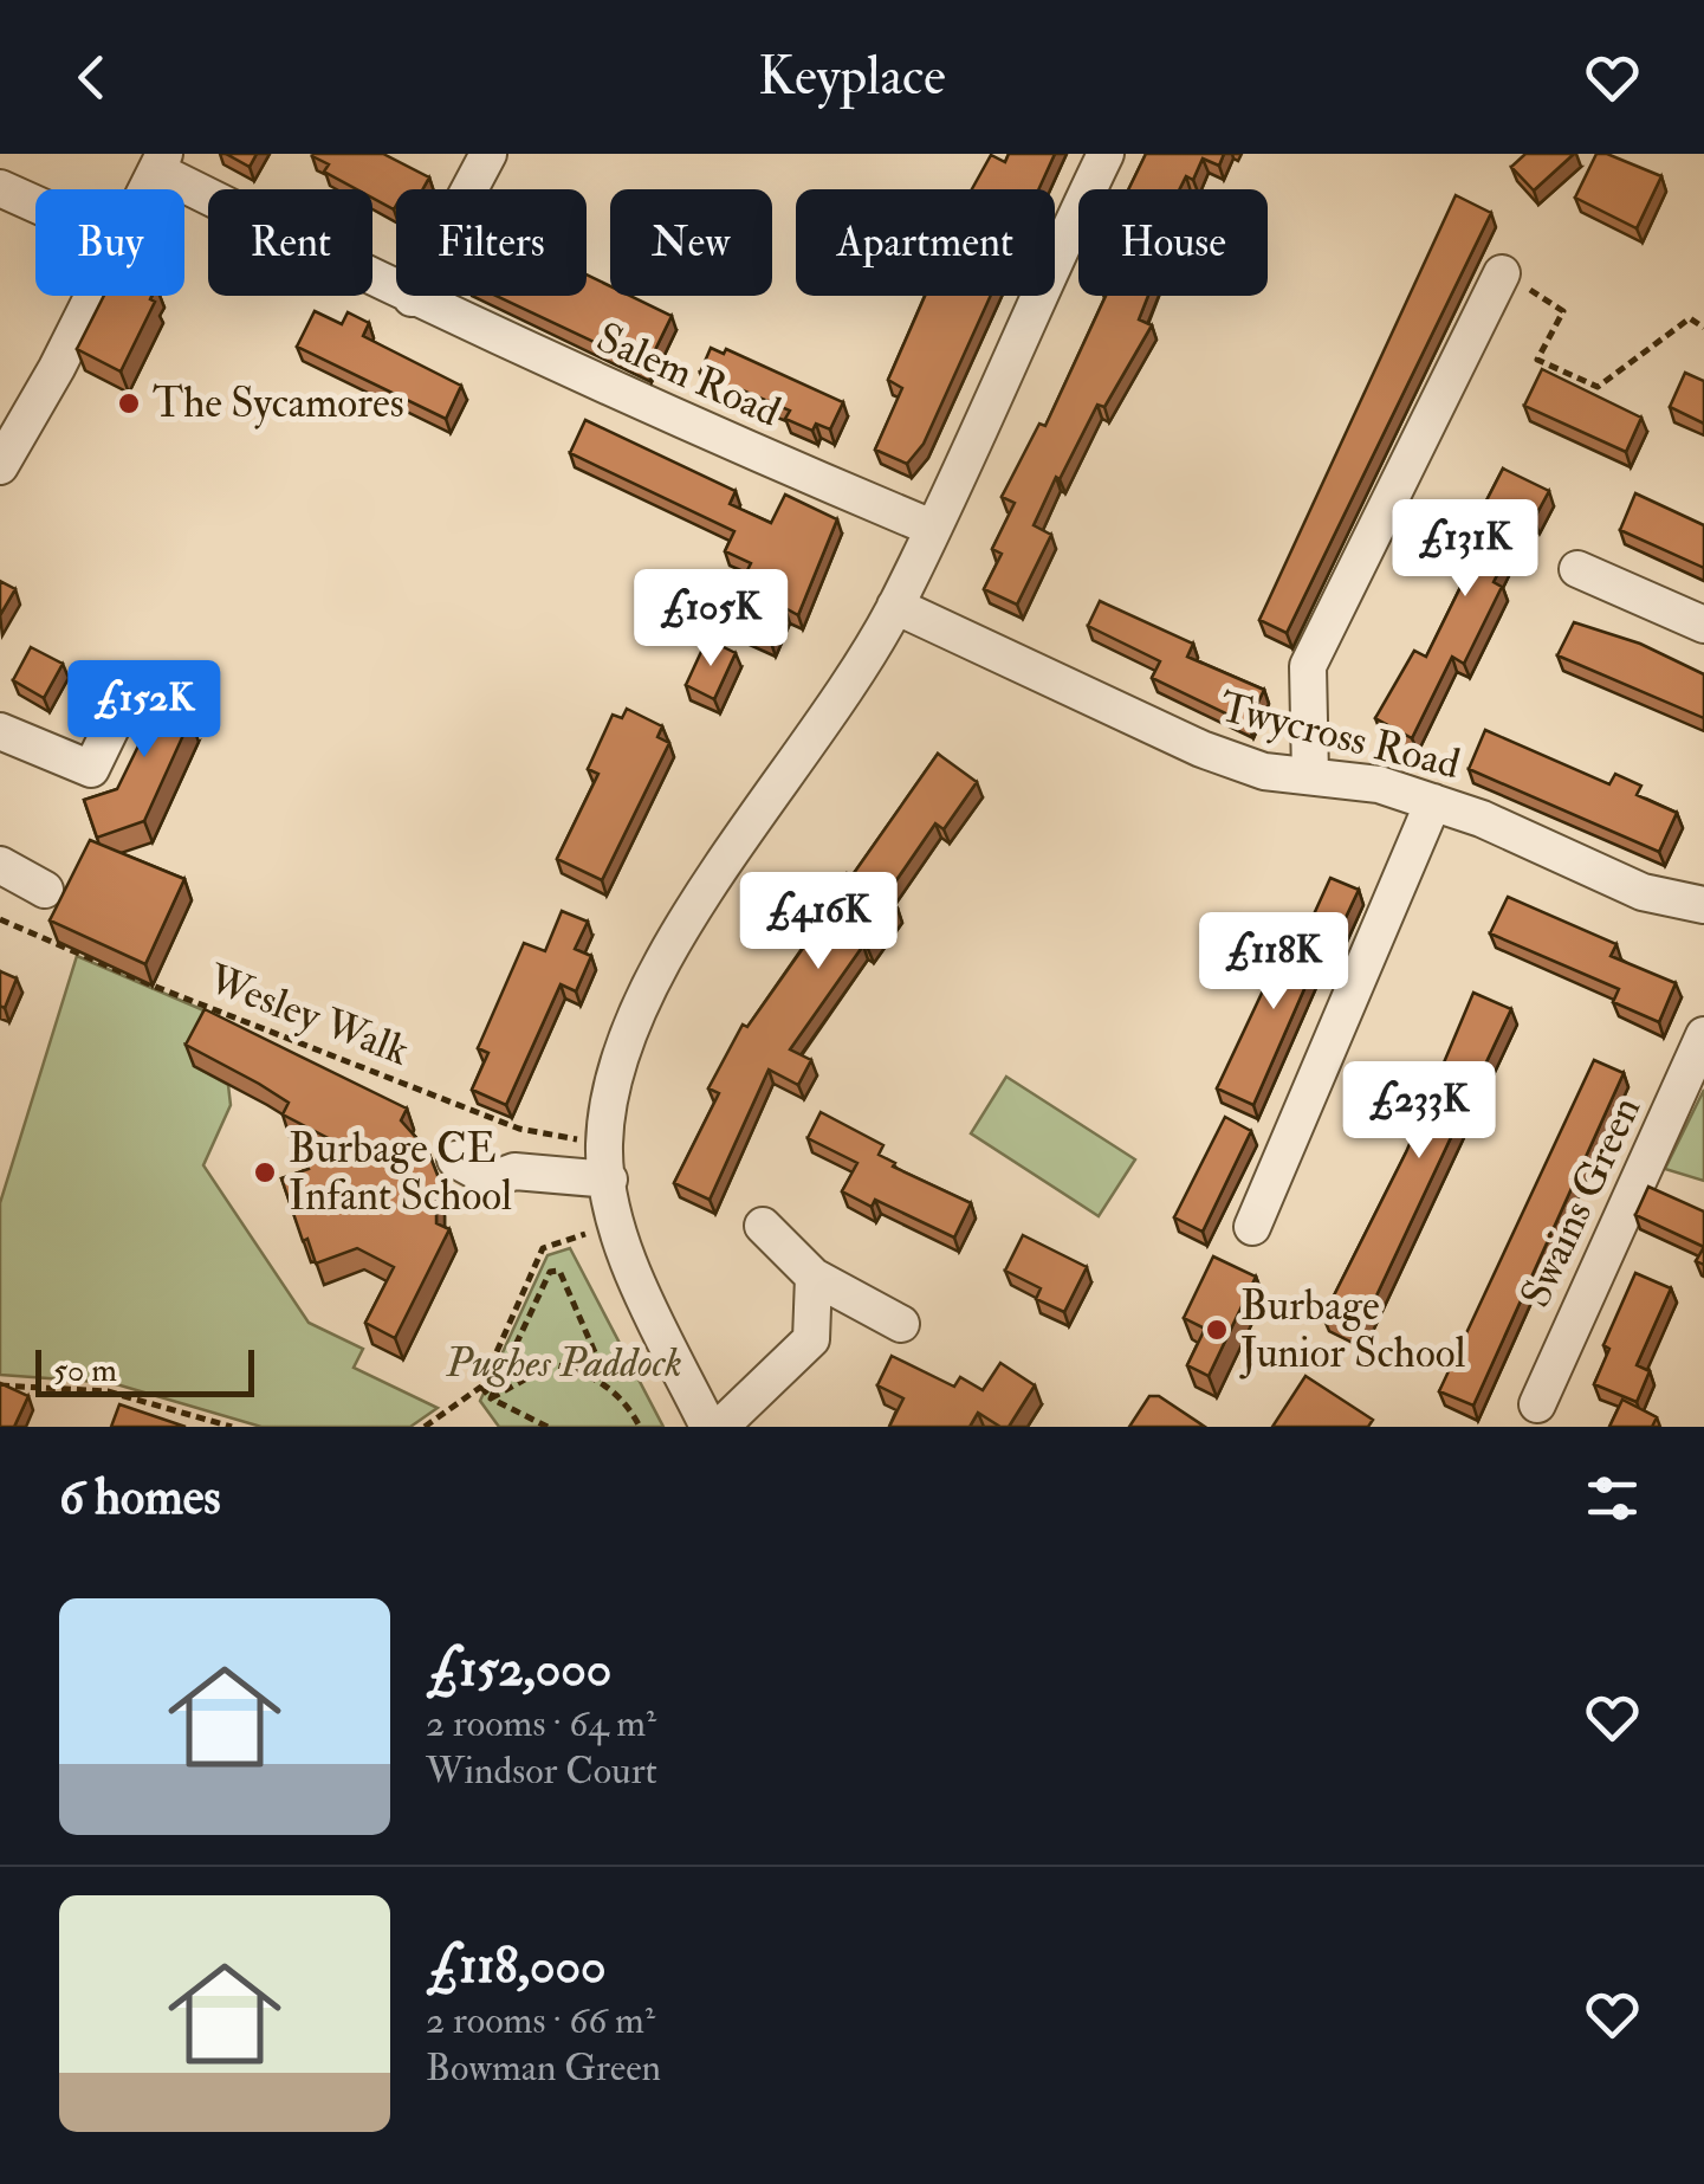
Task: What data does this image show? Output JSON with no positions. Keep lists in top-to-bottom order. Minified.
{"streets":{"street":["Salem Road","Twycross Road","Swains Green"],"path":["Wesley Walk"]},"parks":["Pughes Paddock"],"places":["The Sycamores","Burbage CE Infant School","Burbage Junior School"],"scale_bar":"50 m","page":{"header":"Keyplace","chip":["Buy","Rent","Filters","New","Apartment","House"],"price":["£131K","£105K","£152K","£416K","£118K","£233K"],"scale":"50 m","heading":"6 homes","list":[{"name":"£152,000","note":"2 rooms · 64 m² · Windsor Court"},{"name":"£118,000","note":"2 rooms · 66 m² · Bowman Green"}]}}
